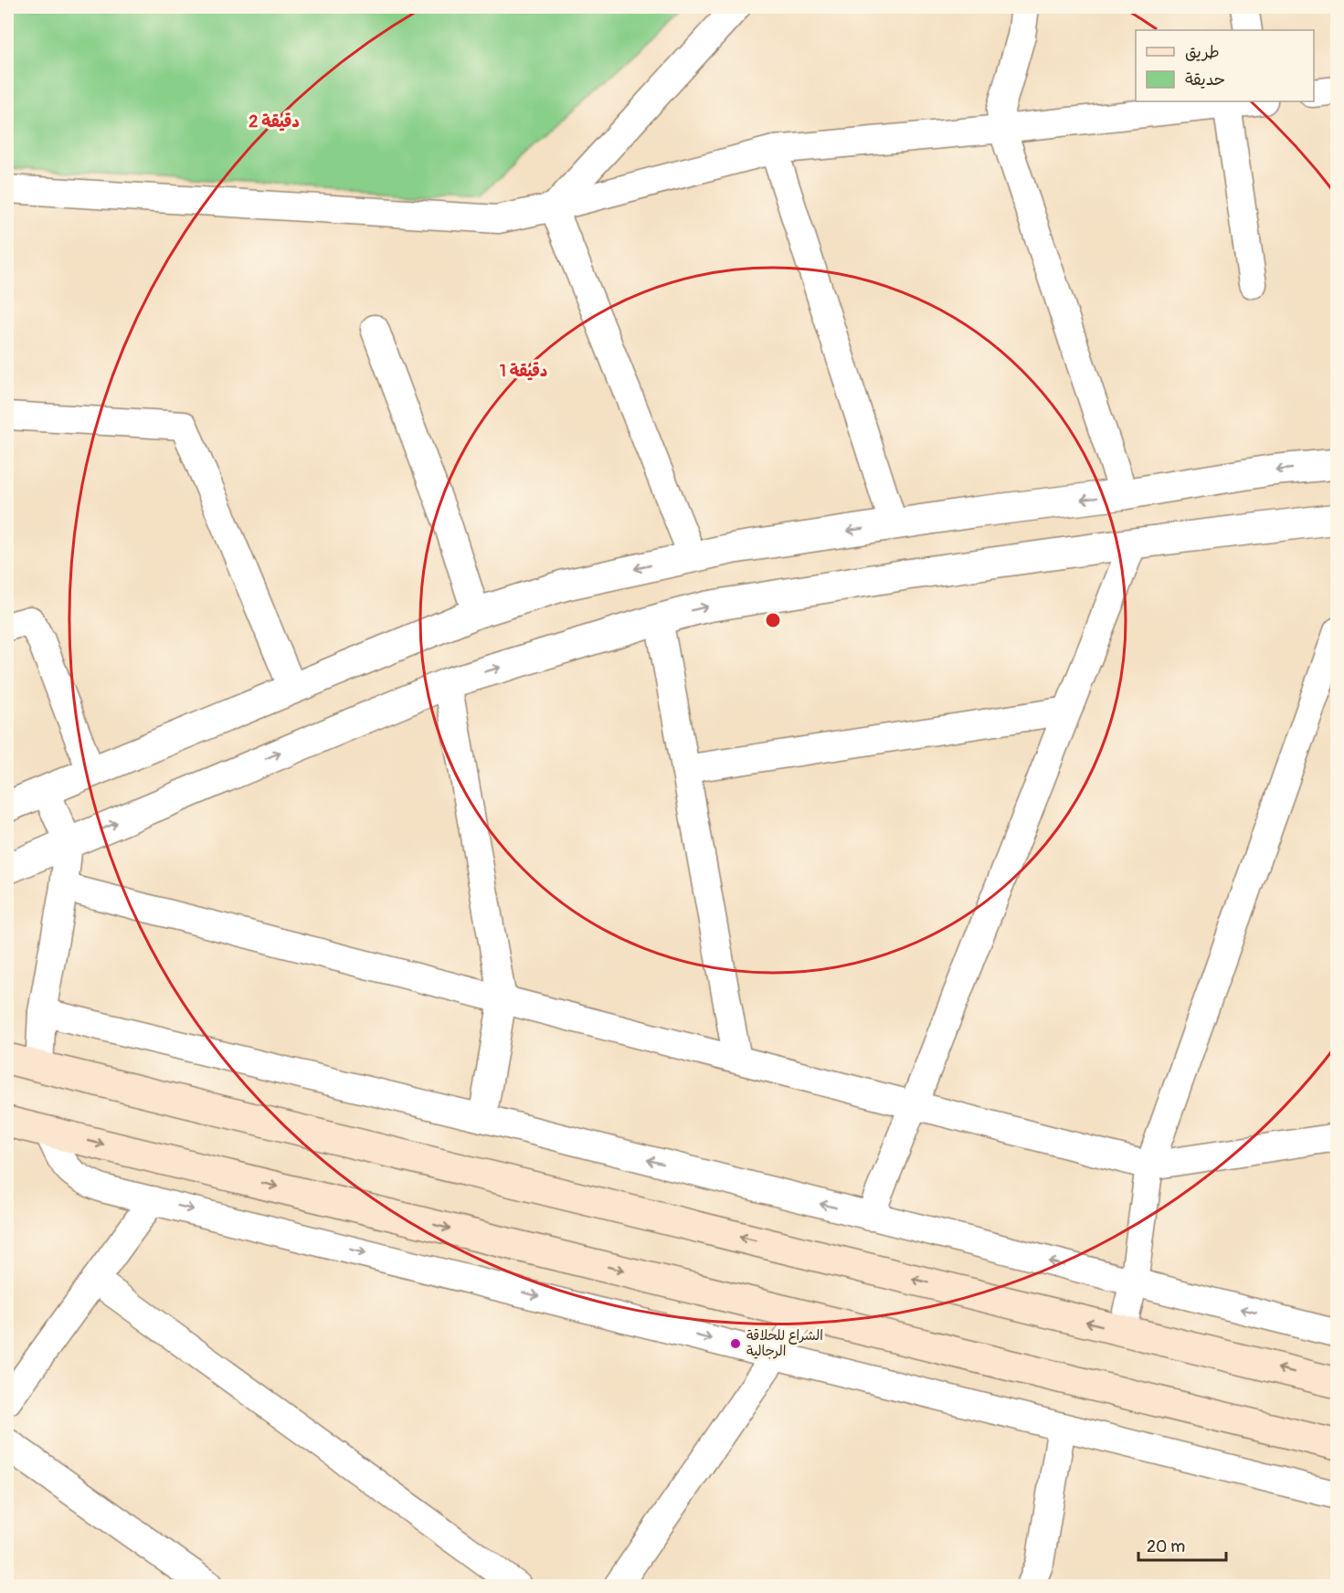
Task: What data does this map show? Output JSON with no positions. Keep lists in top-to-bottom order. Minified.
{"places":["الشراع للحلاقة الرجالية"],"legend":["طريق","حديقة"],"scale_bar":"20 m","rings":["2 دقيقة","1 دقيقة"]}
